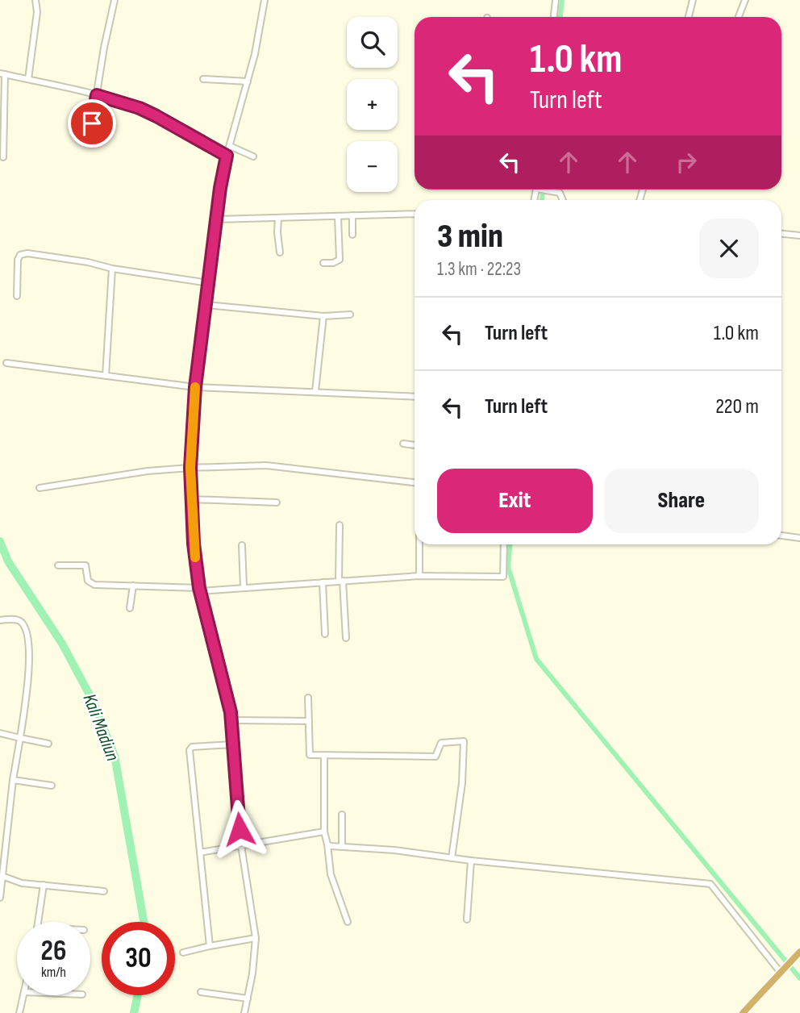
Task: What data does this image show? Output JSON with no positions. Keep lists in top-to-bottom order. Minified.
{"water":["Kali Madiun"],"page":{"map_buttons":["+","−"],"turn":["1.0 km","Turn left"],"heading":["3 min","1.3 km · 22:23"],"list":[{"name":"Turn left","value":"1.0 km"},{"name":"Turn left","value":"220 m"}],"buttons":["Exit","Share"],"speed":"26 km/h","limit":"30"}}
